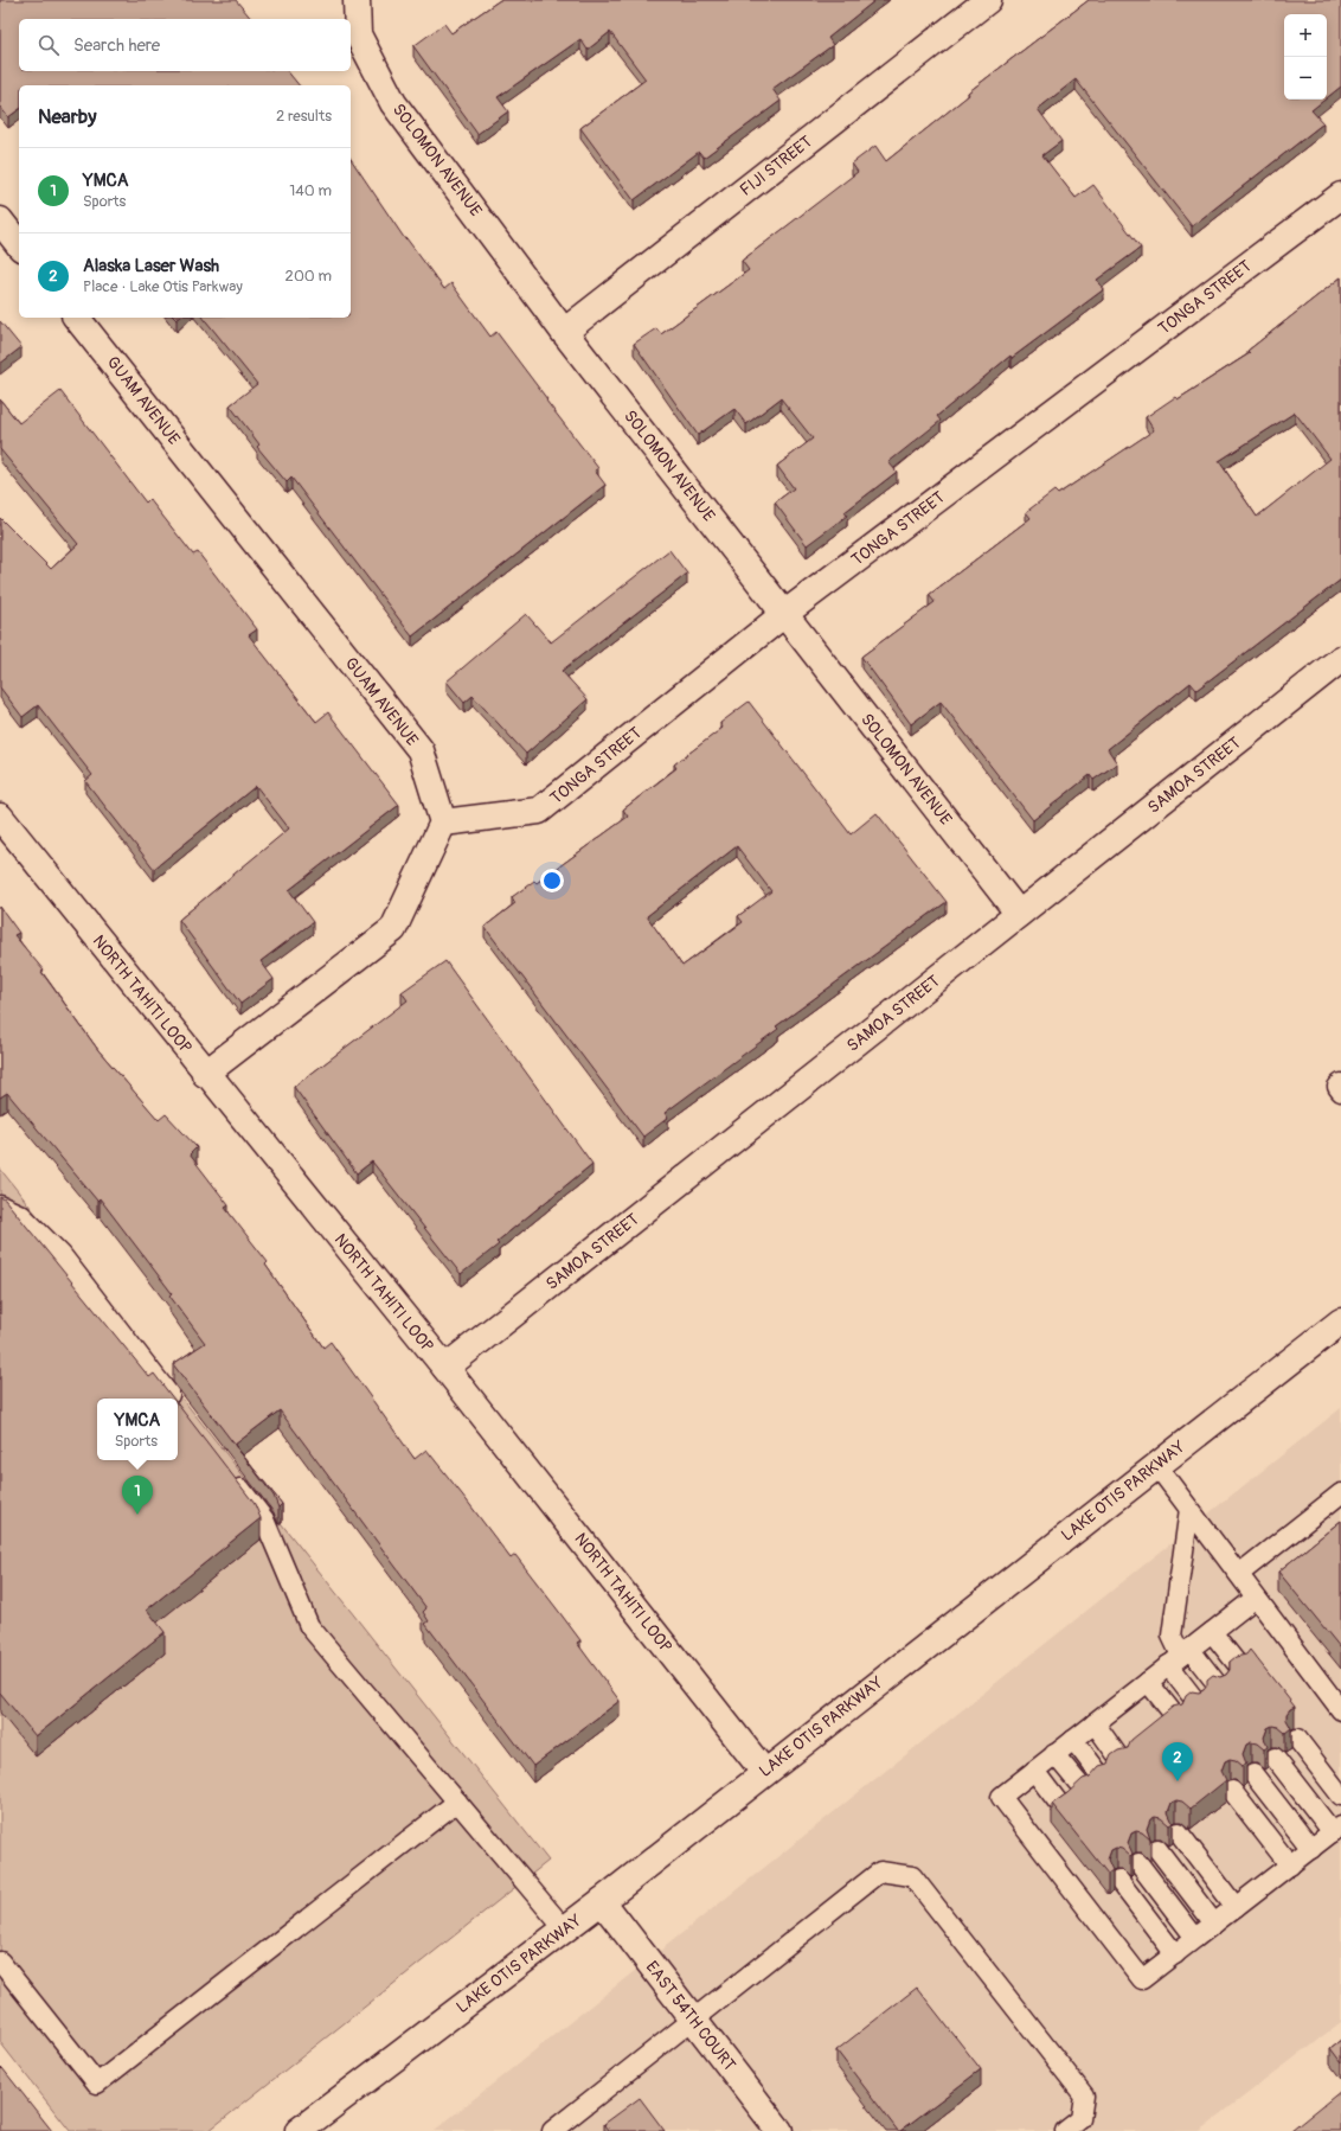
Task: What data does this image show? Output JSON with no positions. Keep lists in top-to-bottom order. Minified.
{"streets":{"street":["SOLOMON AVENUE","FIJI STREET","TONGA STREET","GUAM AVENUE","SAMOA STREET","NORTH TAHITI LOOP","LAKE OTIS PARKWAY","EAST 54TH COURT"]},"crossings":[["SOLOMON AVENUE","FIJI STREET"],["SOLOMON AVENUE","TONGA STREET"],["SOLOMON AVENUE","SAMOA STREET"],["TONGA STREET","GUAM AVENUE"],["SAMOA STREET","NORTH TAHITI LOOP"],["NORTH TAHITI LOOP","LAKE OTIS PARKWAY"],["LAKE OTIS PARKWAY","EAST 54TH COURT"]],"page":{"map_buttons":["+","−"],"search":"Search here","heading":["Nearby","2 results"],"list":[{"mark":"1","name":"YMCA","note":"Sports","value":"140 m"},{"mark":"2","name":"Alaska Laser Wash","note":"Place · Lake Otis Parkway","value":"200 m"}],"popup":["YMCA","Sports"],"pins":["1","2"]}}
